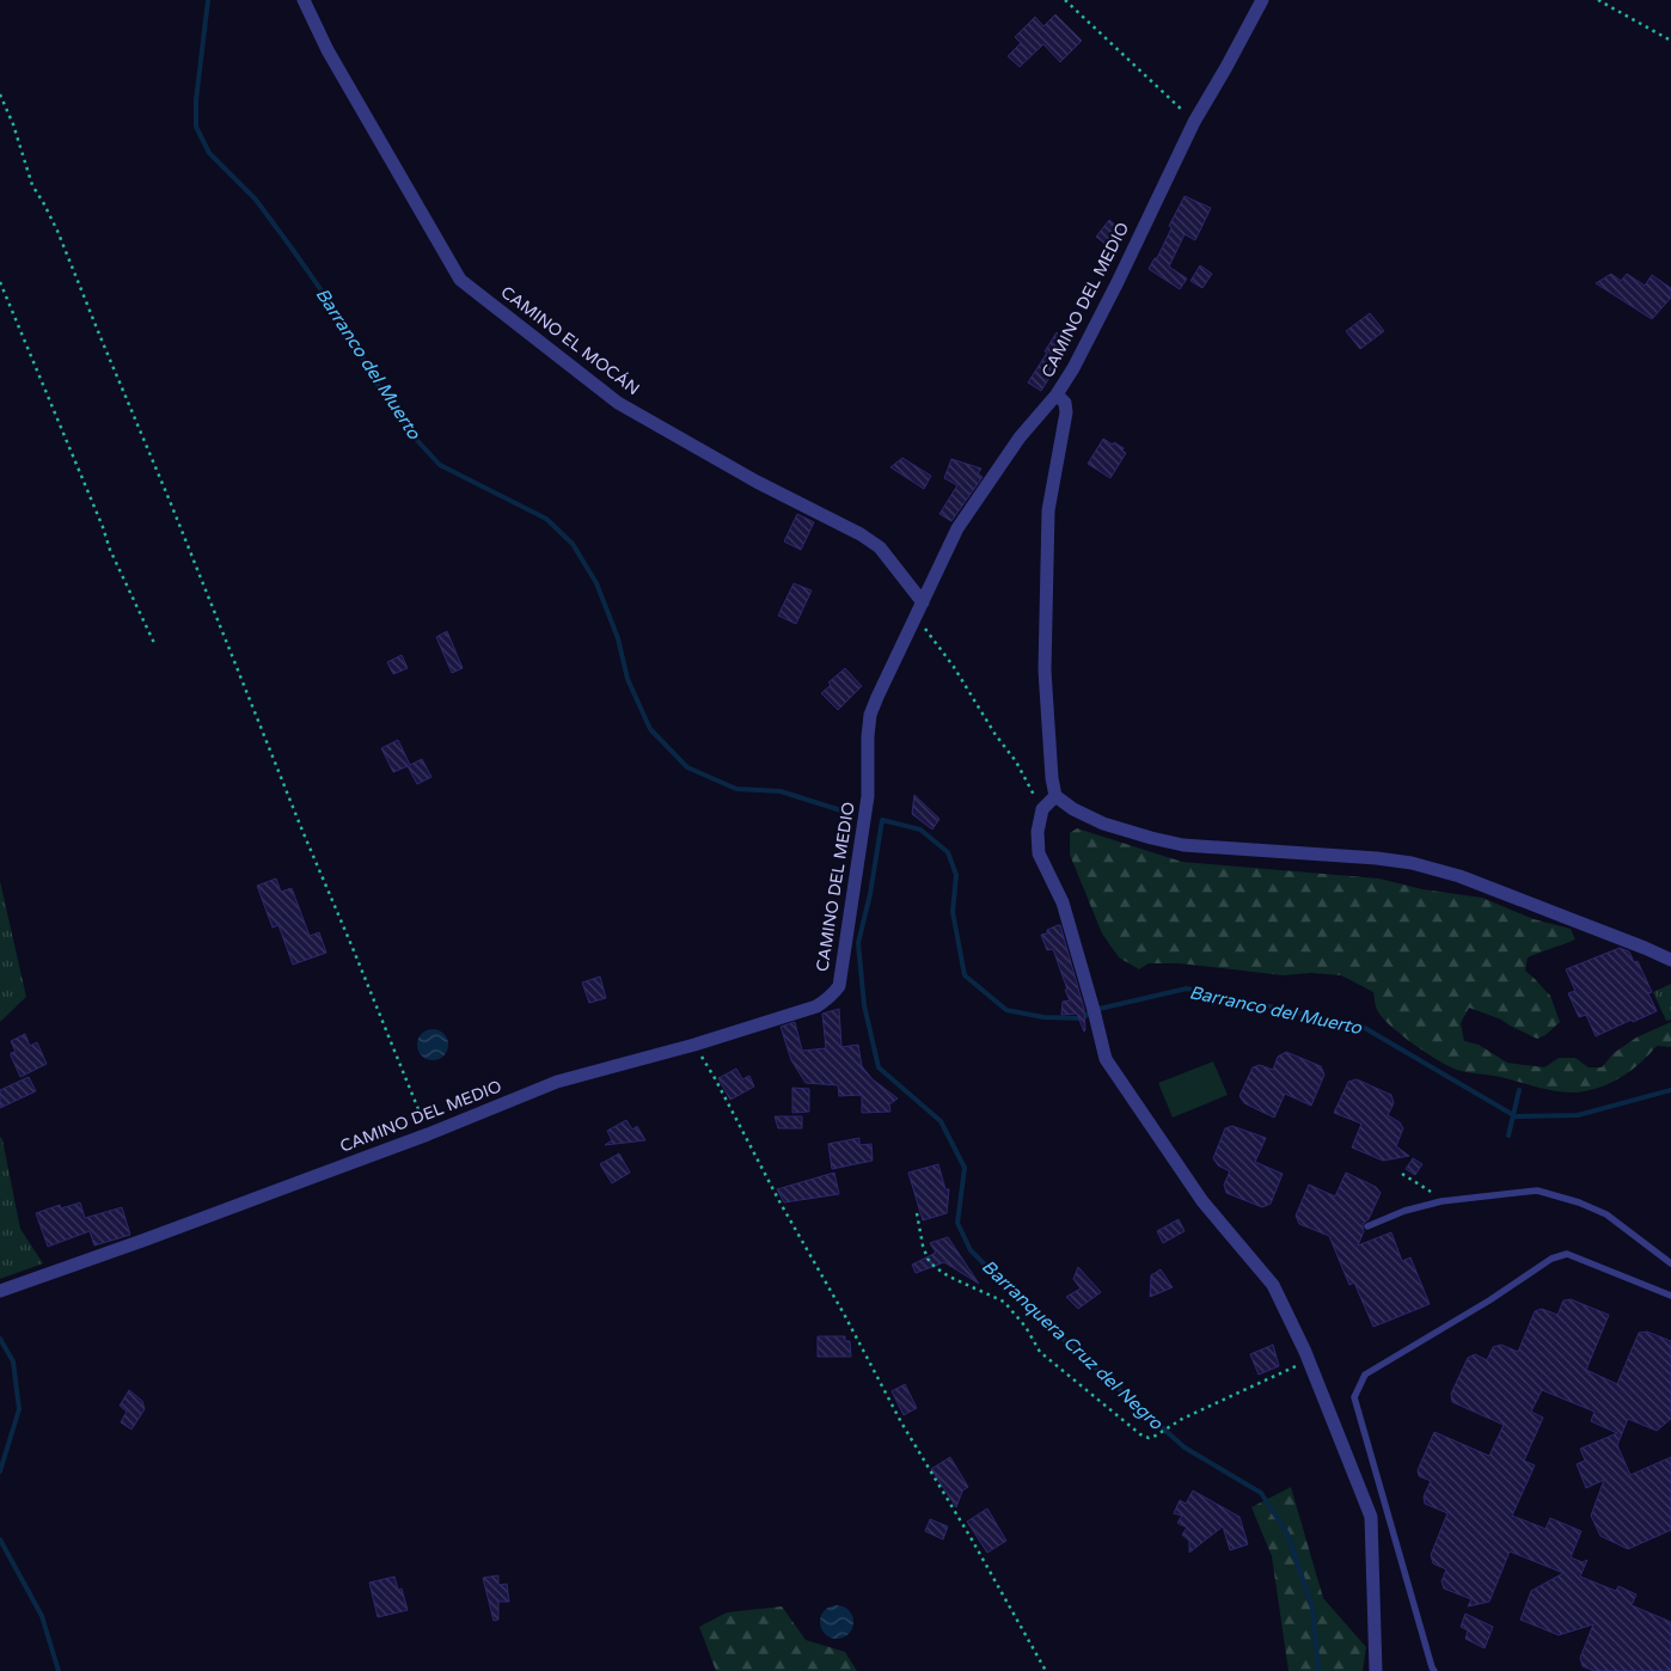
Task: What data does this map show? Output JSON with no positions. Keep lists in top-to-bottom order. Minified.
{"streets":{"street":["CAMINO DEL MEDIO","CAMINO EL MOCÁN"]},"crossings":[["CAMINO DEL MEDIO","CAMINO EL MOCÁN"]],"water":["Barranco del Muerto","Barranquera Cruz del Negro"]}
